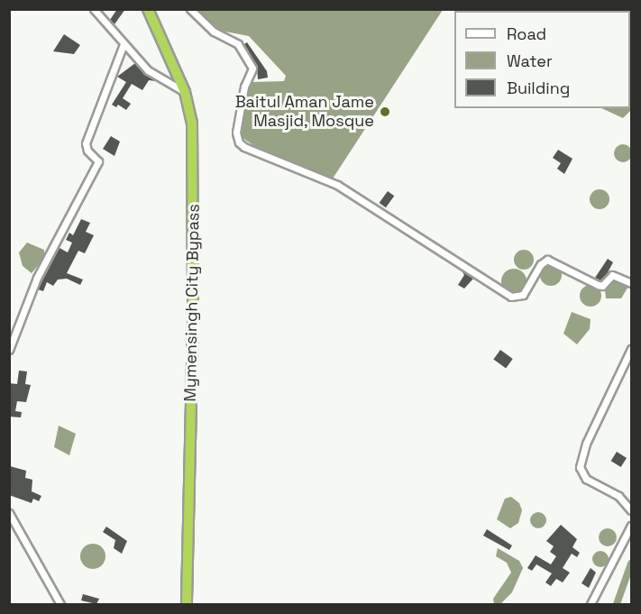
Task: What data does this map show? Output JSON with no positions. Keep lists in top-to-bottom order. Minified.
{"streets":{"highway":["Mymensingh City Bypass"]},"places":["Baitul Aman Jame Masjid, Mosque"],"legend":["Road","Water","Building"]}
